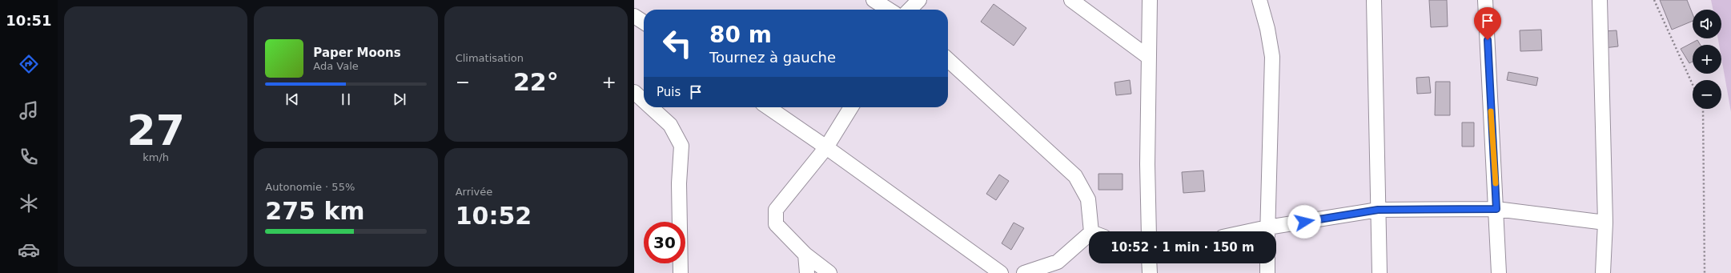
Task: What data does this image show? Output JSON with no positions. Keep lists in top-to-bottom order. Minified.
{"page":{"tabs":"10:51","tile":[["27","km/h"],"Climatisation",["Autonomie · 55%","275 km"],["Arrivée","10:52"]],"map_buttons":["+","−"],"turn":["80 m","Tournez à gauche"],"song":["Paper Moons","Ada Vale"],"heat":["−","22°","+"],"then":"Puis","limit":"30","trip":"10:52 · 1 min · 150 m"}}
